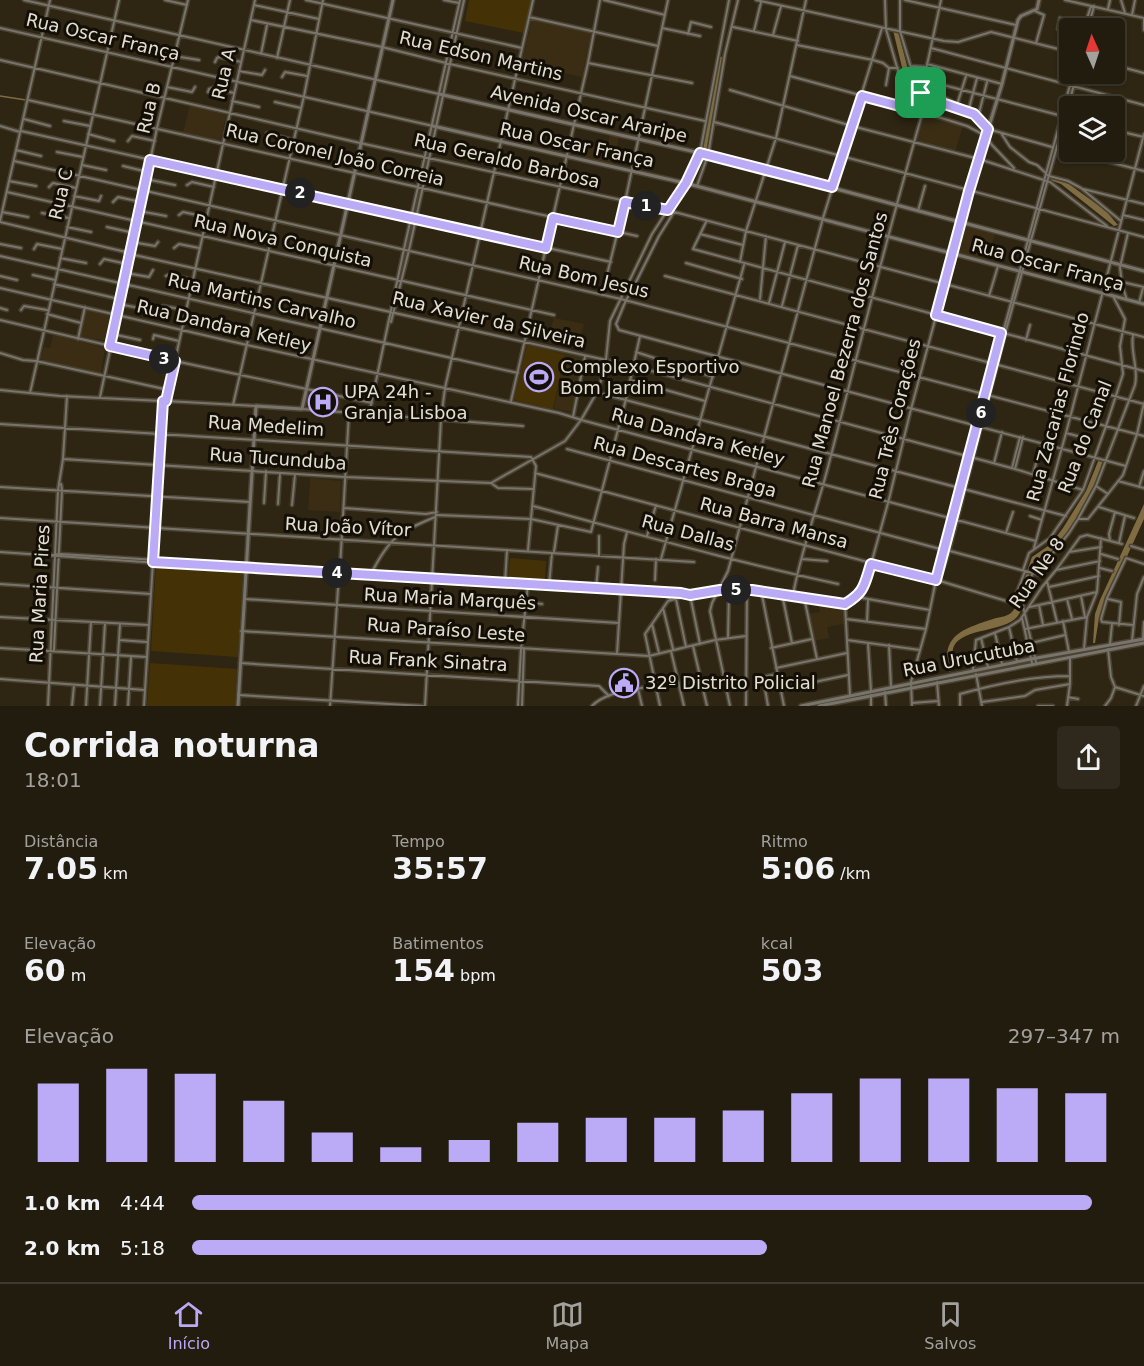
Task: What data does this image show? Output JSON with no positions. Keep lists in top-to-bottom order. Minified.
{"streets":{"street":["Rua Oscar França","Rua Edson Martins","Rua A","Rua B","Avenida Oscar Araripe","Rua Coronel João Correia","Rua Geraldo Barbosa","Rua C","Rua Nova Conquista","Rua Bom Jesus","Rua Martins Carvalho","Rua Xavier da Silveira","Rua Dandara Ketley","Rua Manoel Bezerra dos Santos","Rua Zacarias Florindo","Rua Três Corações","Rua Medelim","Rua do Canal","Rua Tucunduba","Rua Descartes Braga","Rua Barra Mansa","Rua João Vítor","Rua Dallas","Rua Ne 8","Rua Maria Pires","Rua Maria Marquês","Rua Paraíso Leste","Rua Urucutuba","Rua Frank Sinatra"]},"crossings":[["Rua Oscar França","Rua A"],["Rua Oscar França","Rua B"],["Rua Oscar França","Rua C"],["Rua Oscar França","Rua Manoel Bezerra dos Santos"],["Rua Oscar França","Rua Zacarias Florindo"],["Rua Oscar França","Rua Três Corações"],["Rua Oscar França","Rua do Canal"],["Rua Edson Martins","Rua A"],["Rua A","Avenida Oscar Araripe"],["Rua A","Rua Coronel João Correia"],["Rua A","Rua Geraldo Barbosa"],["Rua A","Rua Nova Conquista"],["Rua A","Rua Bom Jesus"],["Rua A","Rua Martins Carvalho"],["Rua A","Rua Xavier da Silveira"],["Rua A","Rua Dandara Ketley"],["Rua A","Rua Medelim"],["Rua A","Rua Tucunduba"],["Rua A","Rua João Vítor"],["Rua B","Avenida Oscar Araripe"],["Rua B","Rua Coronel João Correia"],["Rua B","Rua Geraldo Barbosa"],["Rua B","Rua Nova Conquista"],["Rua B","Rua Bom Jesus"],["Rua B","Rua Martins Carvalho"],["Rua B","Rua Xavier da Silveira"],["Rua B","Rua Dandara Ketley"],["Avenida Oscar Araripe","Rua C"],["Avenida Oscar Araripe","Rua Manoel Bezerra dos Santos"],["Avenida Oscar Araripe","Rua Zacarias Florindo"],["Avenida Oscar Araripe","Rua Três Corações"],["Rua Coronel João Correia","Rua C"],["Rua Geraldo Barbosa","Rua C"],["Rua Geraldo Barbosa","Rua Manoel Bezerra dos Santos"],["Rua Geraldo Barbosa","Rua Zacarias Florindo"],["Rua Geraldo Barbosa","Rua Três Corações"],["Rua Geraldo Barbosa","Rua do Canal"],["Rua C","Rua Nova Conquista"],["Rua C","Rua Bom Jesus"],["Rua C","Rua Martins Carvalho"],["Rua C","Rua Xavier da Silveira"],["Rua C","Rua Dandara Ketley"],["Rua Bom Jesus","Rua Manoel Bezerra dos Santos"],["Rua Bom Jesus","Rua Zacarias Florindo"],["Rua Bom Jesus","Rua Três Corações"],["Rua Bom Jesus","Rua do Canal"],["Rua Xavier da Silveira","Rua Manoel Bezerra dos Santos"],["Rua Xavier da Silveira","Rua Zacarias Florindo"],["Rua Xavier da Silveira","Rua Três Corações"],["Rua Xavier da Silveira","Rua do Canal"],["Rua Dandara Ketley","Rua Manoel Bezerra dos Santos"],["Rua Dandara Ketley","Rua Zacarias Florindo"],["Rua Dandara Ketley","Rua Três Corações"],["Rua Manoel Bezerra dos Santos","Rua Descartes Braga"],["Rua Manoel Bezerra dos Santos","Rua Barra Mansa"],["Rua Manoel Bezerra dos Santos","Rua Dallas"],["Rua Zacarias Florindo","Rua do Canal"],["Rua Três Corações","Rua Descartes Braga"],["Rua Três Corações","Rua Barra Mansa"],["Rua Medelim","Rua Maria Pires"],["Rua do Canal","Rua Descartes Braga"],["Rua do Canal","Rua Barra Mansa"],["Rua Tucunduba","Rua Maria Pires"],["Rua João Vítor","Rua Maria Pires"]],"places":{"sports":["Complexo Esportivo Bom Jardim"],"hospital":["UPA 24h - Granja Lisboa"],"public building":["32º Distrito Policial"]},"north":"top","page":{"pins":["2","1","3","6","4","5"],"heading":["Corrida noturna","18:01"],"stats":[["Distância","7.05 km"],["Tempo","35:57"],["Ritmo","5:06 /km"],["Elevação","60 m"],["Batimentos","154 bpm"],["kcal","503"]],"chart":["Elevação","297–347 m"],"list":[{"name":"1.0 km","note":"4:44"},{"name":"2.0 km","note":"5:18"}],"tabs":["Início","Mapa","Salvos"]}}
